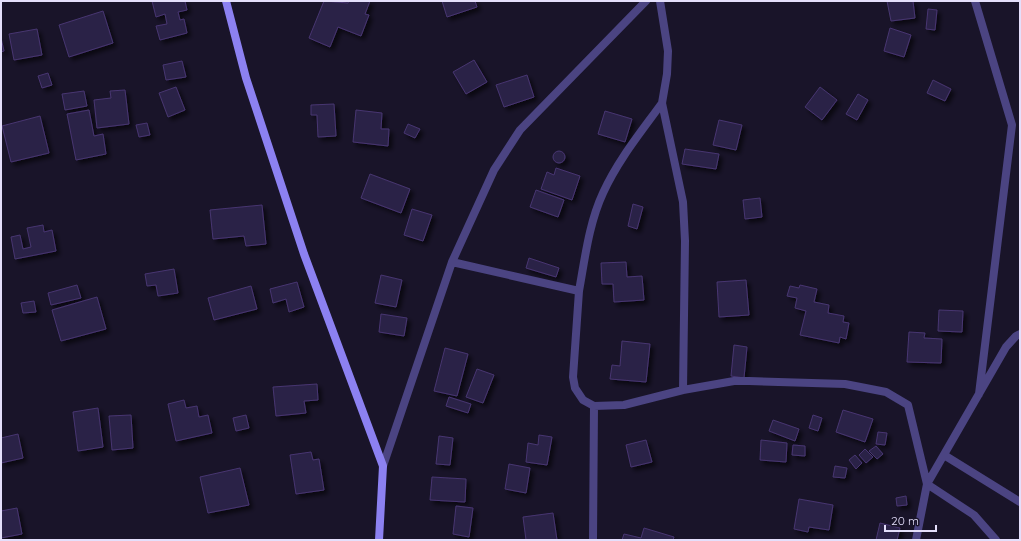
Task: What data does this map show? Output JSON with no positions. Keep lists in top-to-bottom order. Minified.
{"scale_bar":"20 m"}
